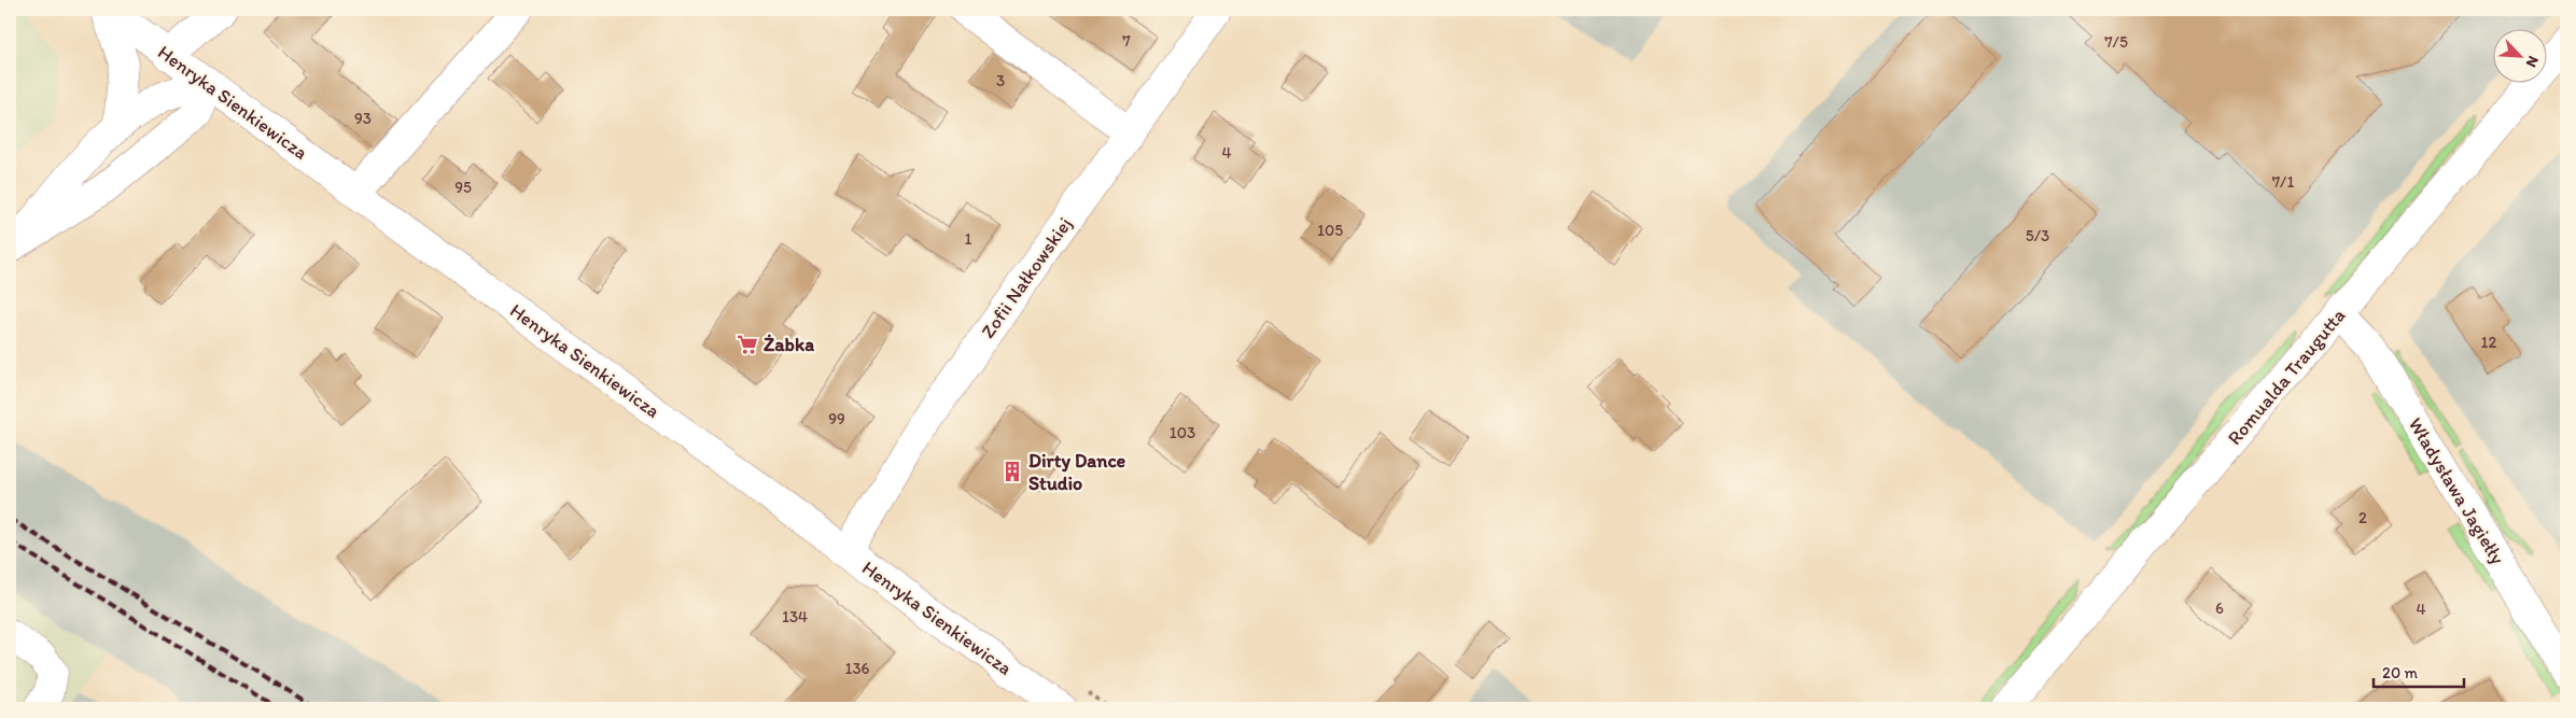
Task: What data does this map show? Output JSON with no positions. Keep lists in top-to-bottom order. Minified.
{"streets":{"street":["Henryka Sienkiewicza","Zofii Nałkowskiej","Romualda Traugutta","Władysława Jagiełły"]},"crossings":[["Henryka Sienkiewicza","Zofii Nałkowskiej"],["Romualda Traugutta","Władysława Jagiełły"]],"places":{"supermarket":["Żabka"],"building":["Dirty Dance Studio"]},"house_numbers":["7","7/5","3","93","4","7/1","95","105","5/3","1","12","99","103","2","6","4","134","136"],"scale_bar":"20 m","north":"bottom right"}
